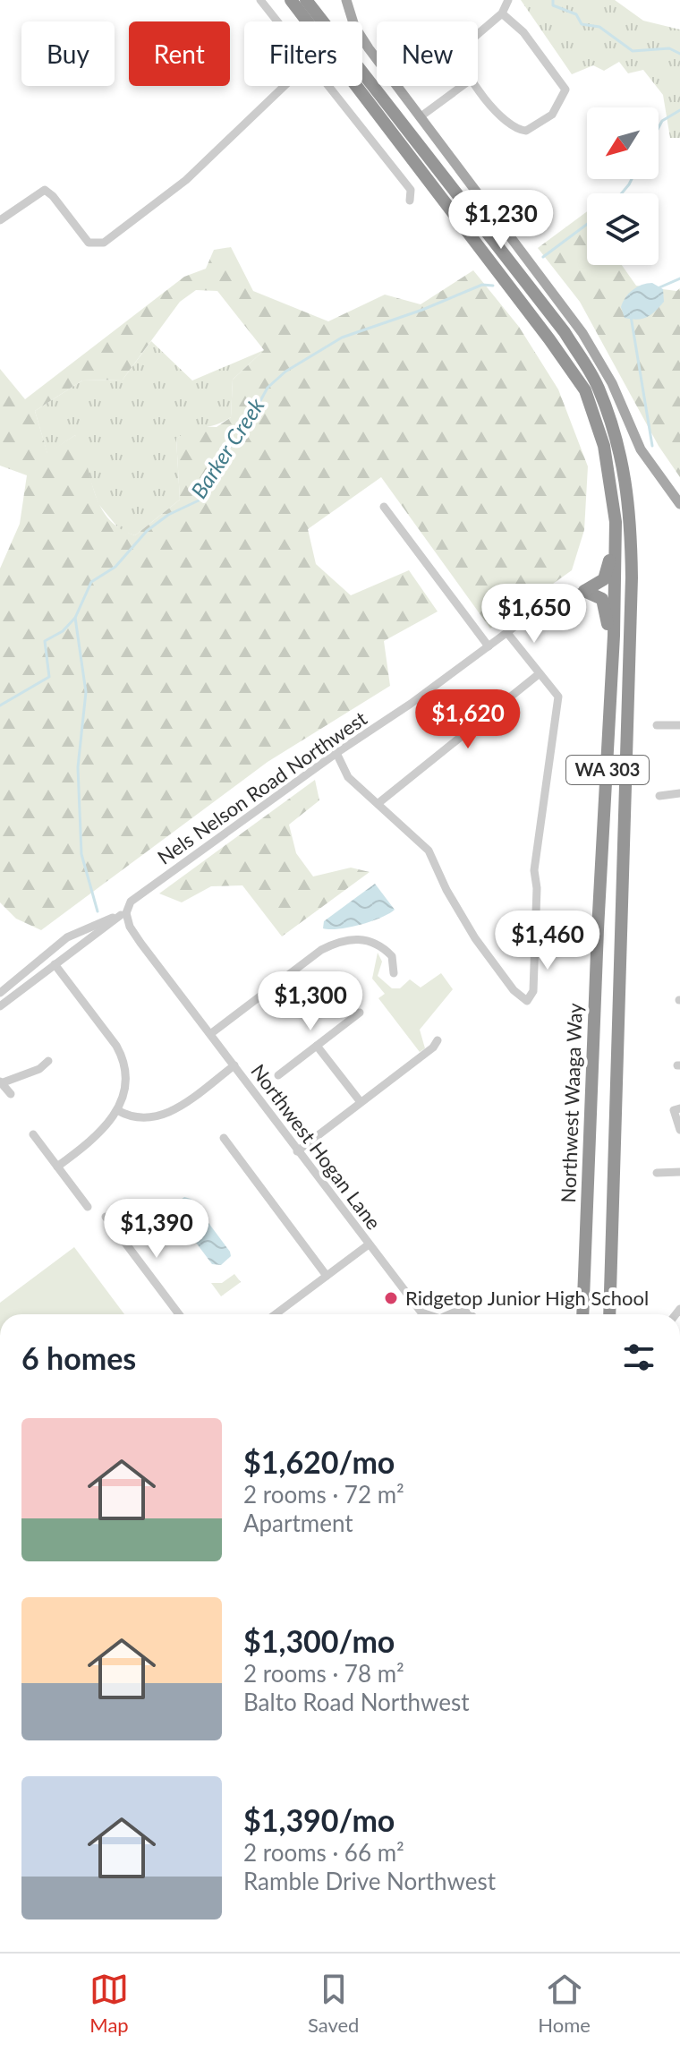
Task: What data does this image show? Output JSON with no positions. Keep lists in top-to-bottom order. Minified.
{"streets":{"highway":["WA 303","Northwest Waaga Way"],"street":["Nels Nelson Road Northwest","Northwest Hogan Lane"]},"crossings":[["Nels Nelson Road Northwest","Northwest Hogan Lane"]],"water":["Barker Creek"],"places":["Ridgetop Junior High School"],"north":"bottom left","page":{"chip":["Buy","Rent","Filters","New"],"price":["$1,230","$1,650","$1,620","$1,460","$1,300","$1,390"],"heading":"6 homes","list":[{"name":"$1,620/mo","note":"2 rooms · 72 m² · Apartment"},{"name":"$1,300/mo","note":"2 rooms · 78 m² · Balto Road Northwest"},{"name":"$1,390/mo","note":"2 rooms · 66 m² · Ramble Drive Northwest"}],"tabs":["Map","Saved","Home"]}}
